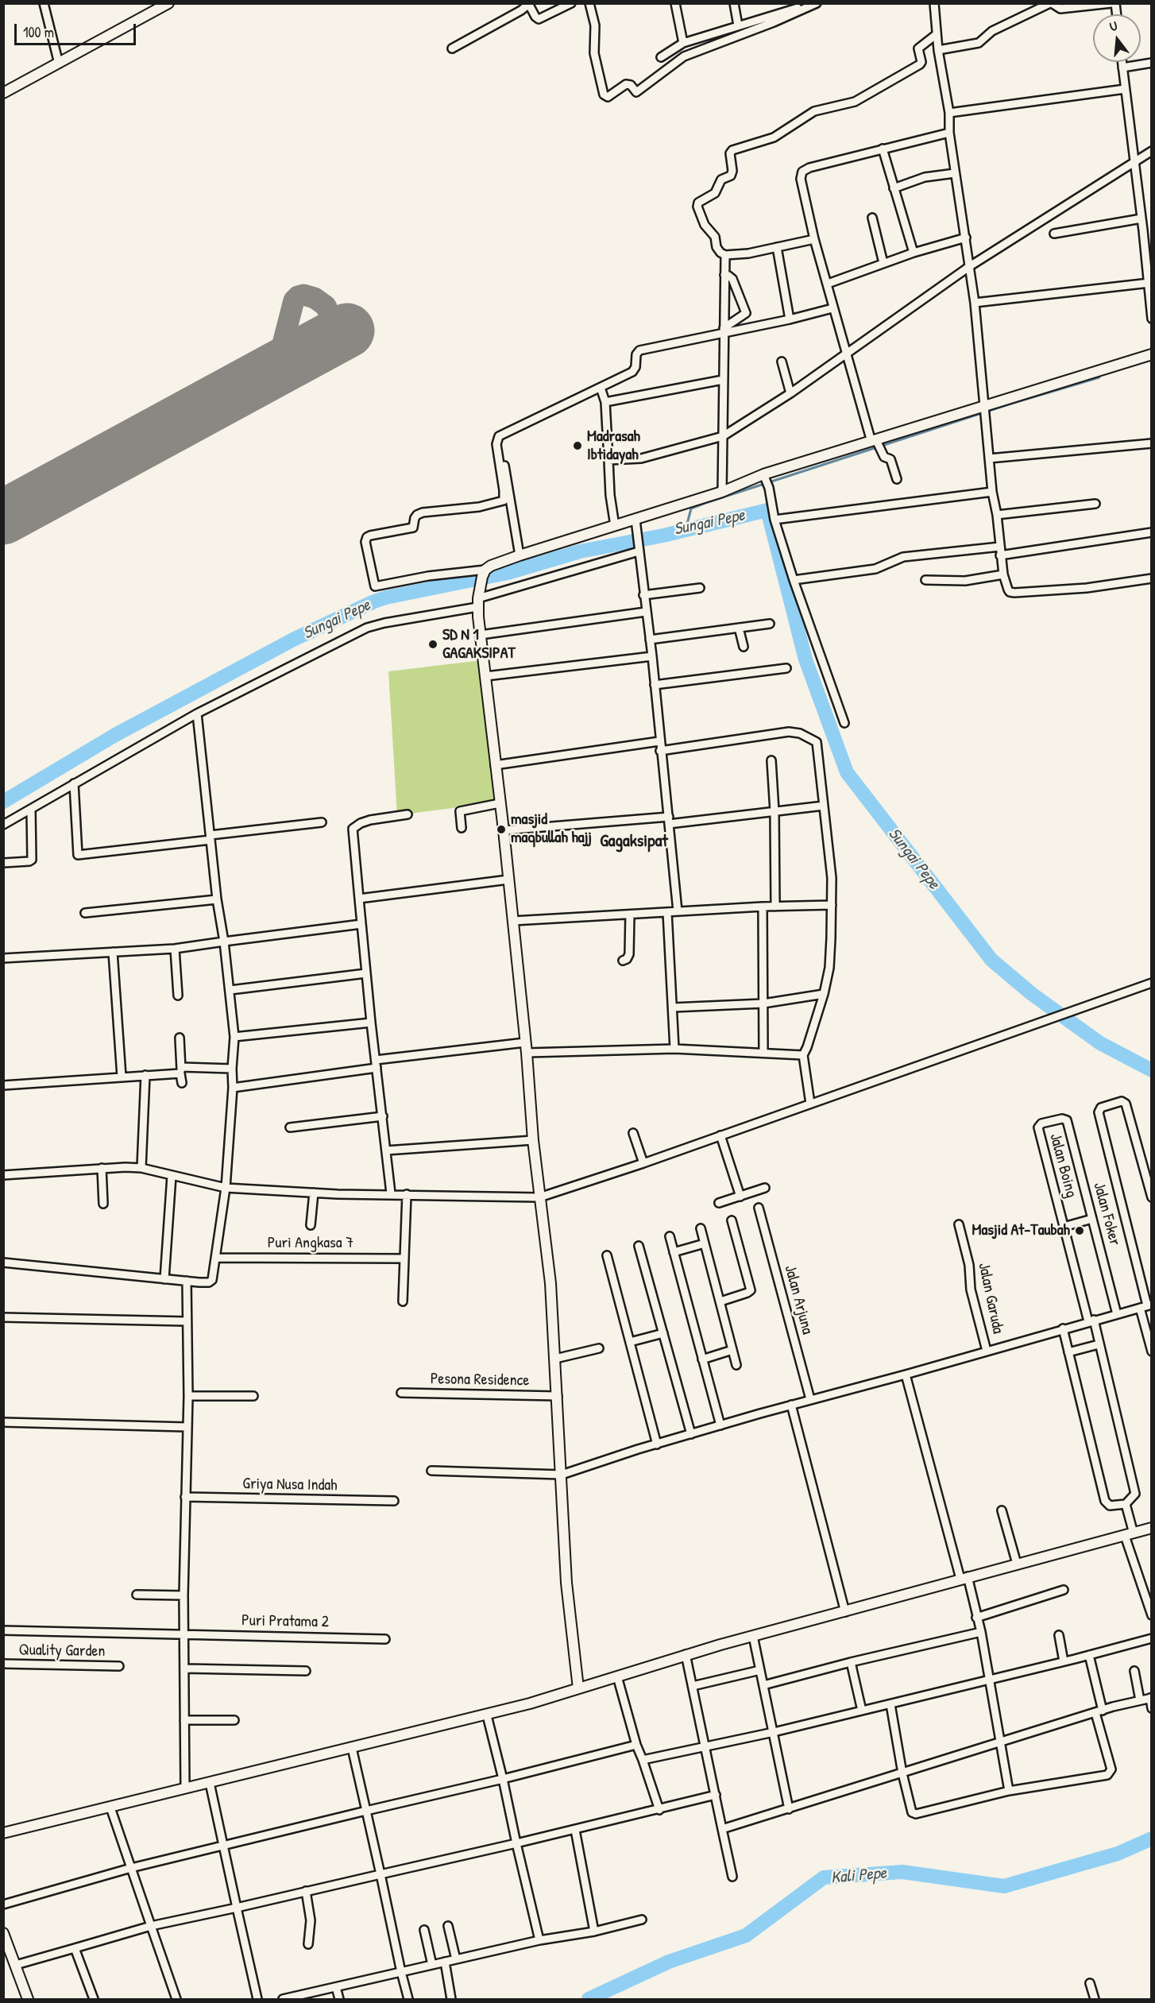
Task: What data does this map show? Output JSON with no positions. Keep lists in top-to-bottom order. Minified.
{"streets":{"street":["Jalan Boing","Jalan Foker","Puri Angkasa 7","Jalan Garuda","Jalan Arjuna","Pesona Residence","Griya Nusa Indah","Puri Pratama 2","Quality Garden"]},"crossings":[["Jalan Boing","Jalan Foker"]],"districts":["Gagaksipat"],"water":["Sungai Pepe","Kali Pepe"],"places":["Madrasah Ibtidayah","SD N 1 GAGAKSIPAT","masjid maqbullah hajj","Masjid At-Taubah"],"scale_bar":"100 m","north":"top"}
